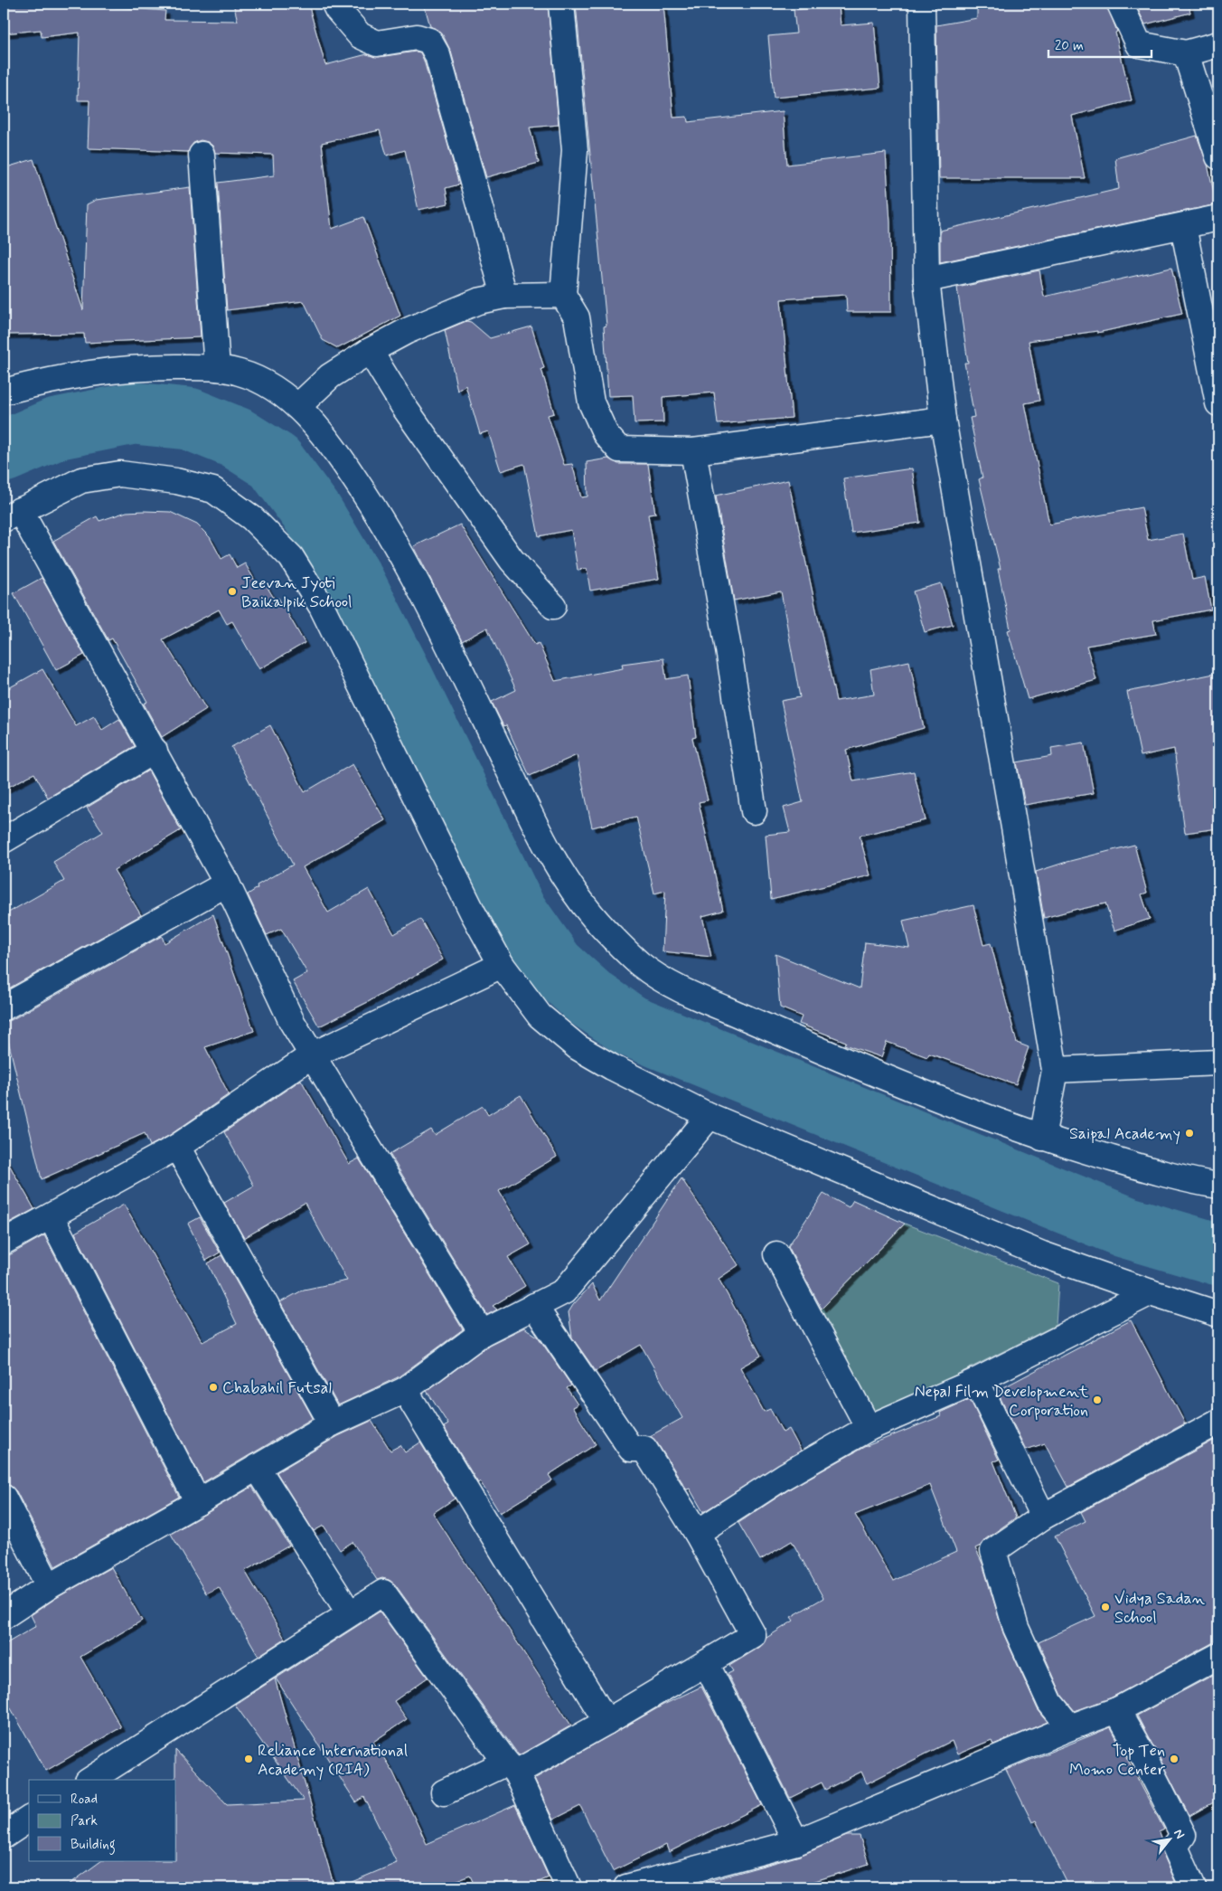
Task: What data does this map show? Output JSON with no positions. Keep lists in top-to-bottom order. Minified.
{"places":["Jeevan Jyoti Baikalpik School","Saipal Academy","Chabahil Futsal","Nepal Film Development Corporation","Vidya Sadan School","Reliance International Academy (RIA)","Top Ten Momo Center"],"legend":["Road","Park","Building"],"scale_bar":"20 m","north":"top right"}
